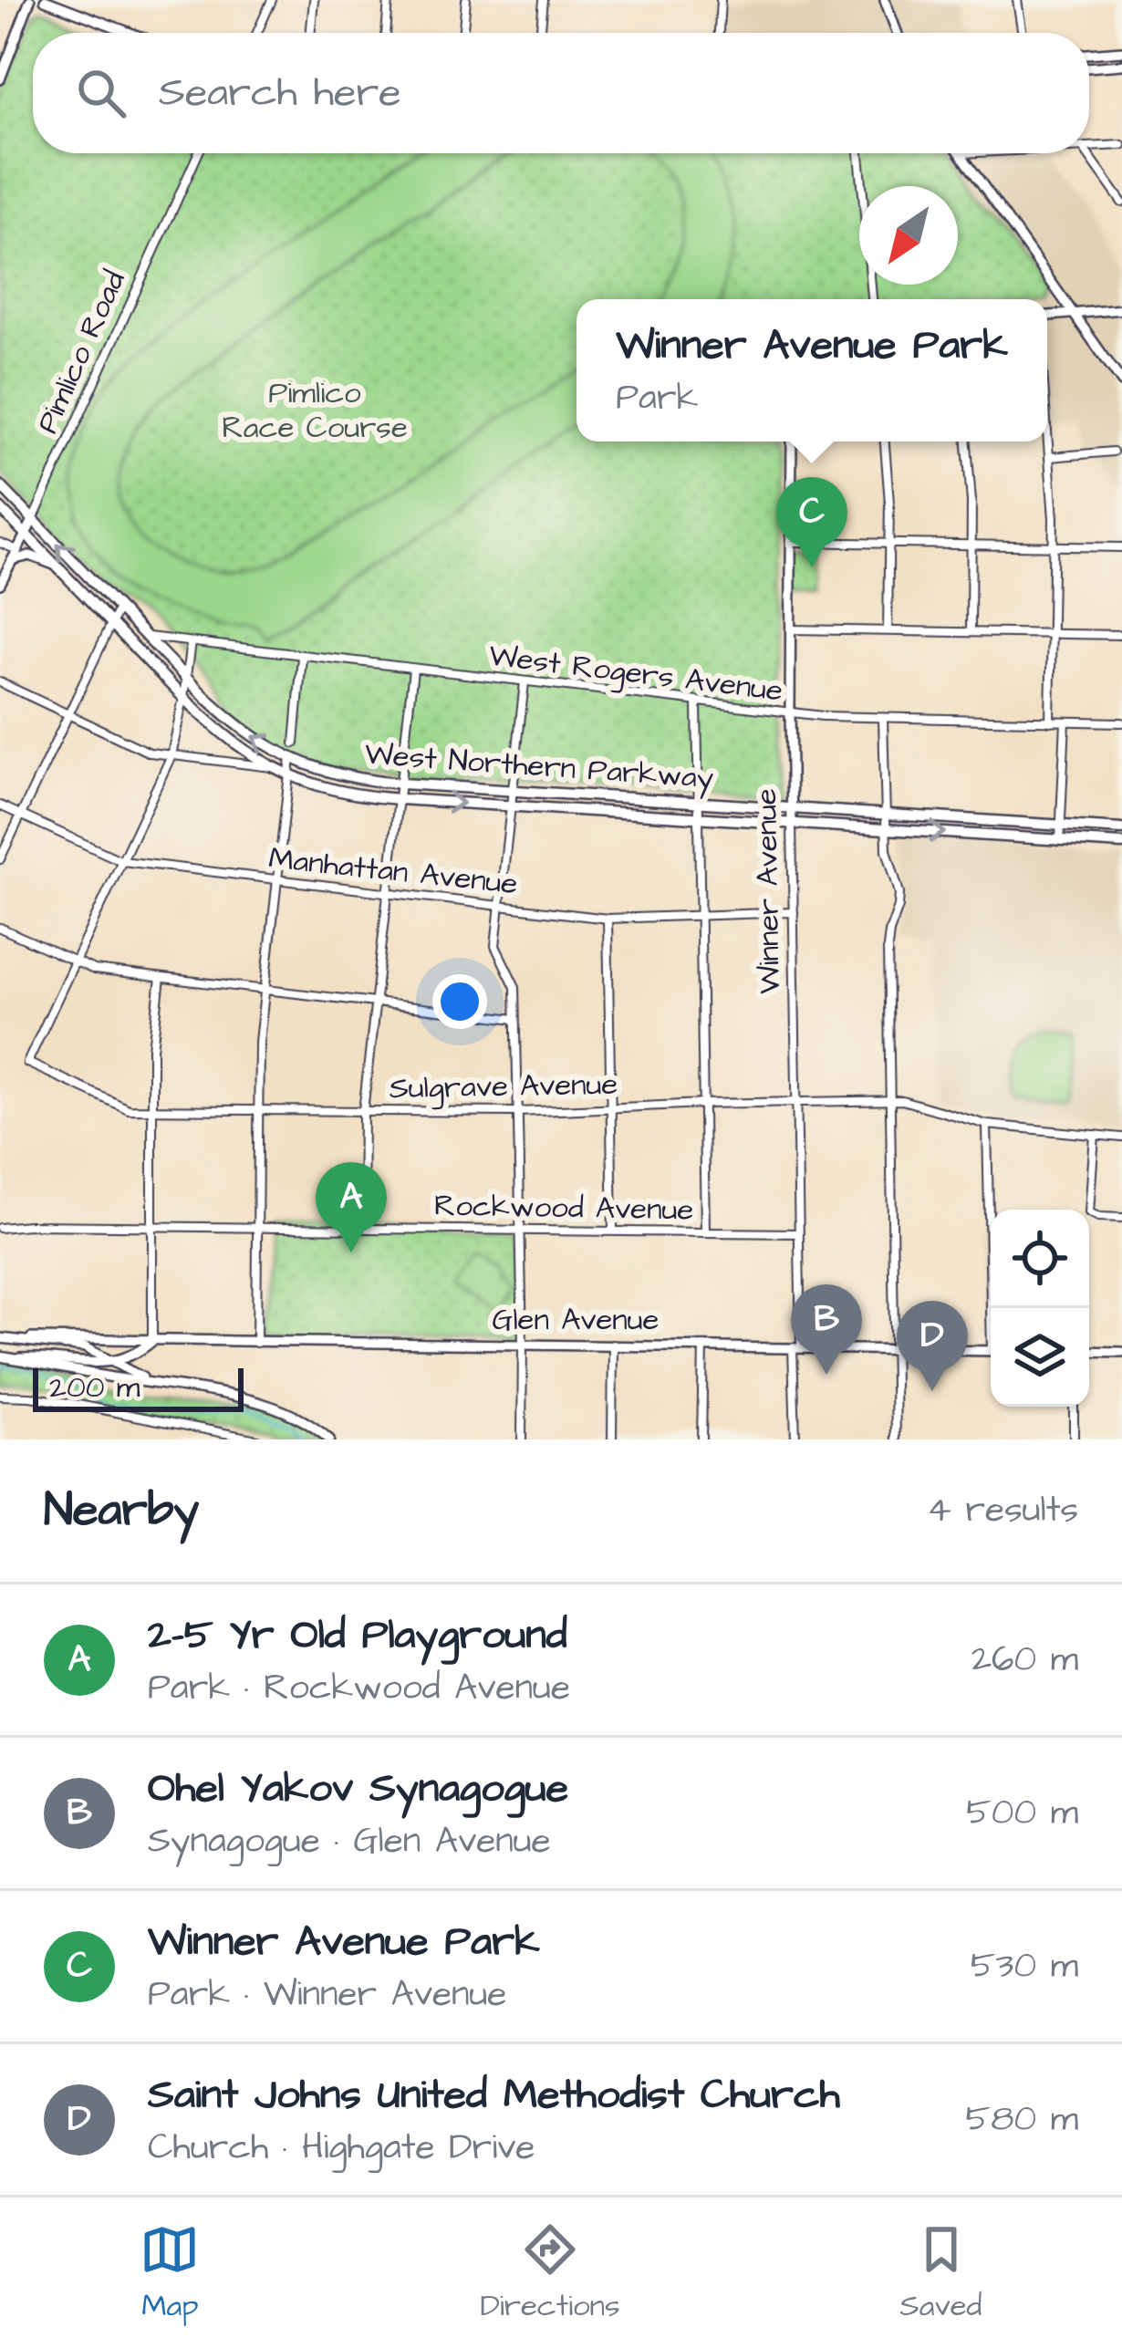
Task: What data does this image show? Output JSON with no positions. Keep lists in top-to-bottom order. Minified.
{"streets":{"main road":["West Northern Parkway"],"street":["Pimlico Road","West Rogers Avenue","Manhattan Avenue","Winner Avenue","Sulgrave Avenue","Rockwood Avenue","Glen Avenue"]},"crossings":[["Pimlico Road","West Northern Parkway"],["West Rogers Avenue","West Northern Parkway"],["West Rogers Avenue","Winner Avenue"],["West Northern Parkway","Winner Avenue"],["Manhattan Avenue","Winner Avenue"],["Winner Avenue","Sulgrave Avenue"],["Winner Avenue","Rockwood Avenue"],["Winner Avenue","Glen Avenue"]],"parks":["Pimlico Race Course"],"scale_bar":"200 m","north":"bottom left","page":{"search":"Search here","popup":["Winner Avenue Park","Park"],"pins":["C","A","B","D"],"scale":"200 m","heading":["Nearby","4 results"],"list":[{"mark":"A","name":"2-5 Yr Old Playground","note":"Park · Rockwood Avenue","value":"260 m"},{"mark":"B","name":"Ohel Yakov Synagogue","note":"Synagogue · Glen Avenue","value":"500 m"},{"mark":"C","name":"Winner Avenue Park","note":"Park · Winner Avenue","value":"530 m"},{"mark":"D","name":"Saint Johns United Methodist Church","note":"Church · Highgate Drive","value":"580 m"}],"nav":["Map","Directions","Saved"]}}
